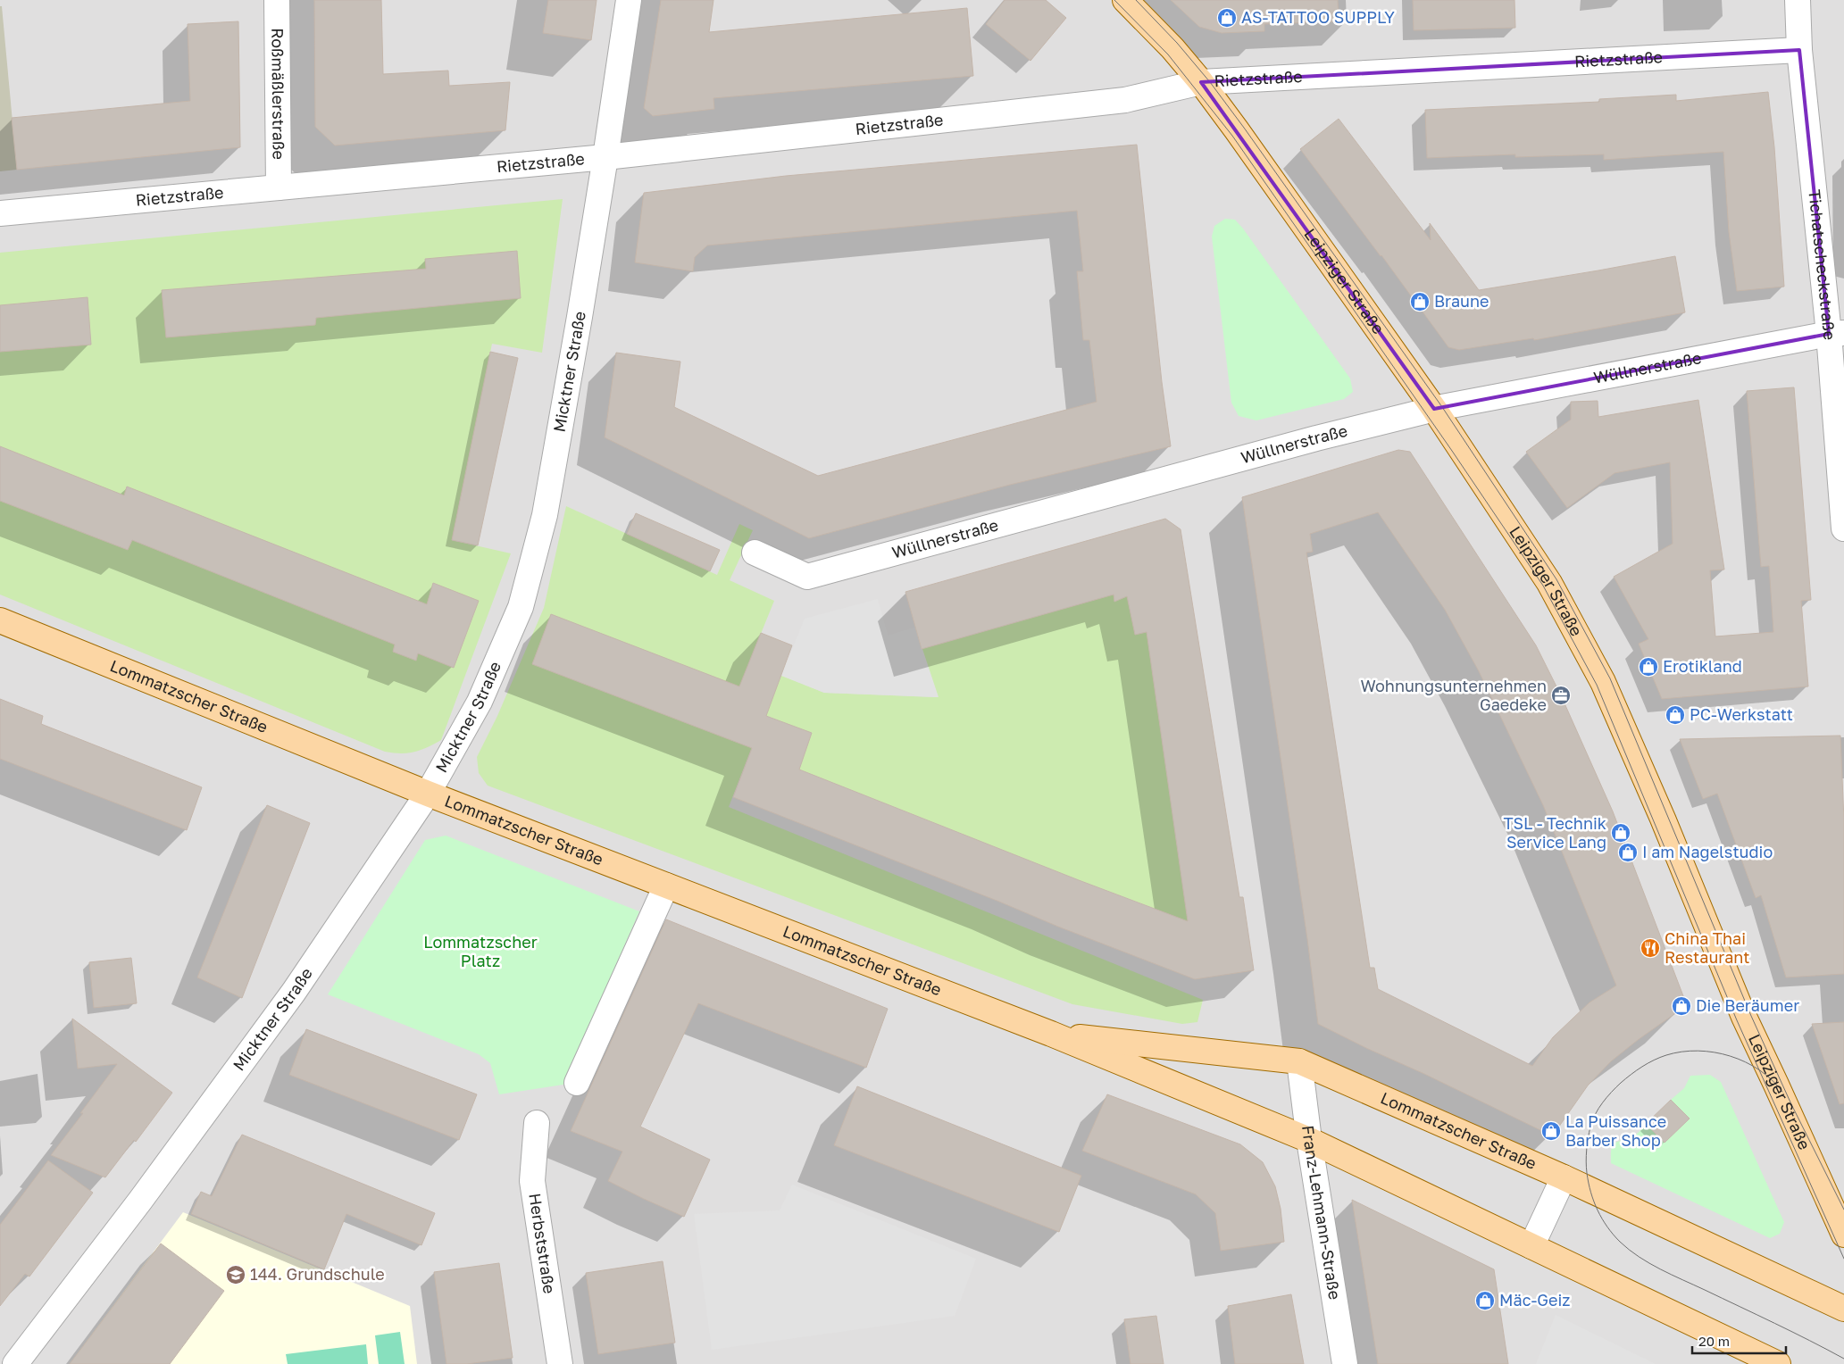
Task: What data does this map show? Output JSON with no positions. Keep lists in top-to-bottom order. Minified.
{"streets":{"main road":["Leipziger Straße","Lommatzscher Straße"],"street":["Rietzstraße","Roßmäßlerstraße","Tichatscheckstraße","Wüllnerstraße","Micktner Straße","Franz-Lehmann-Straße","Herbststraße"]},"crossings":[["Rietzstraße","Roßmäßlerstraße"],["Rietzstraße","Tichatscheckstraße"],["Rietzstraße","Leipziger Straße"],["Rietzstraße","Micktner Straße"],["Tichatscheckstraße","Wüllnerstraße"],["Leipziger Straße","Wüllnerstraße"],["Micktner Straße","Lommatzscher Straße"],["Lommatzscher Straße","Franz-Lehmann-Straße"]],"parks":["Lommatzscher Platz"],"places":{"shop":["AS-TATTOO SUPPLY","Braune","Erotikland","PC-Werkstatt","TSL - Technik Service Lang","I am Nagelstudio","Die Beräumer","La Puissance Barber Shop","Mäc-Geiz"],"office":["Wohnungsunternehmen Gaedeke"],"restaurant":["China Thai Restaurant"],"school or university":["144. Grundschule"]},"scale_bar":"20 m"}
